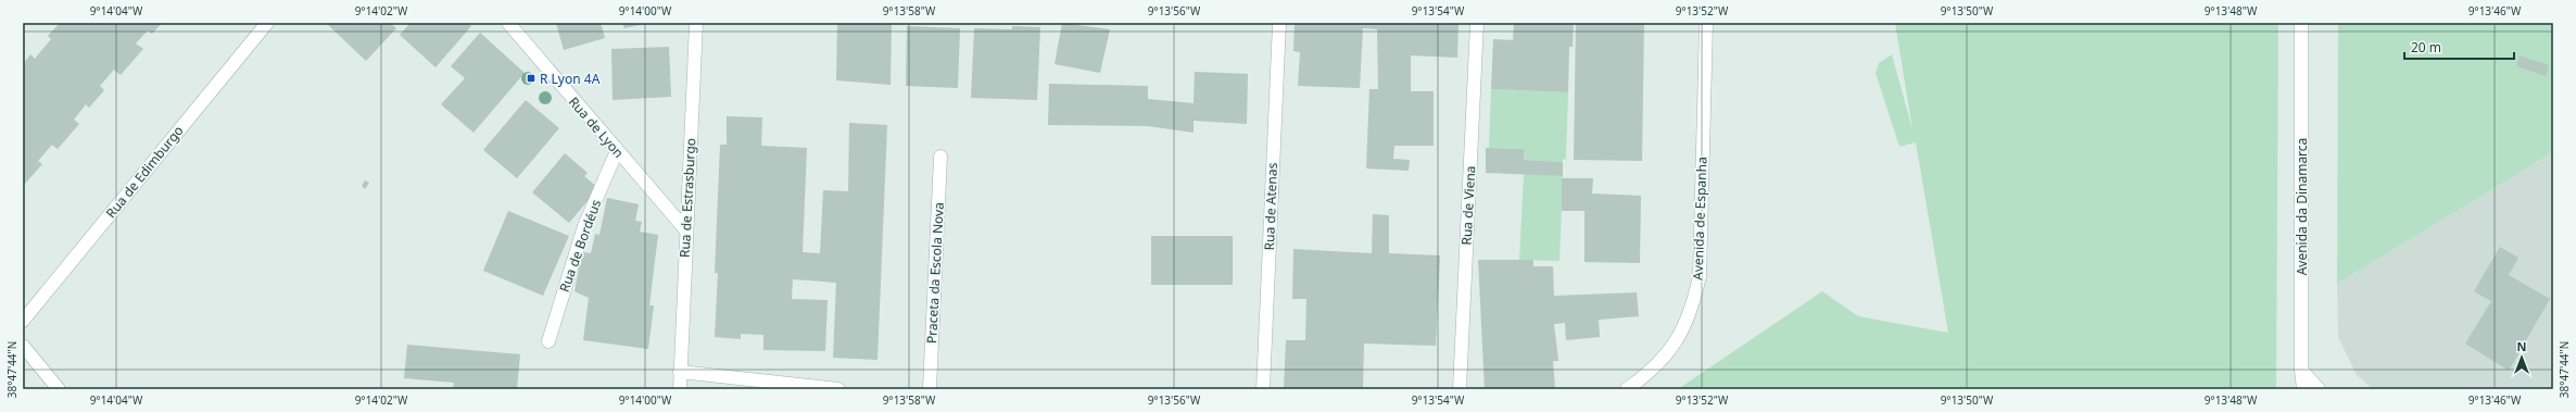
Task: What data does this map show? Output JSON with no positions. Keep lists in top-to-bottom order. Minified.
{"streets":{"street":["Rua de Lyon","Rua de Edimburgo","Rua de Estrasburgo","Rua de Viena","Rua de Atenas","Avenida da Dinamarca","Avenida de Espanha","Rua de Bordéus","Praceta da Escola Nova"]},"crossings":[["Rua de Lyon","Rua de Estrasburgo"],["Rua de Lyon","Rua de Bordéus"]],"places":{"transit":["R Lyon 4A"]},"scale_bar":"20 m","north":"top","coordinates":["9°14'04\"W","9°14'02\"W","9°14'00\"W","9°13'58\"W","9°13'56\"W","9°13'54\"W","9°13'52\"W","9°13'50\"W","9°13'48\"W","9°13'46\"W","38°47'44\"N"]}
